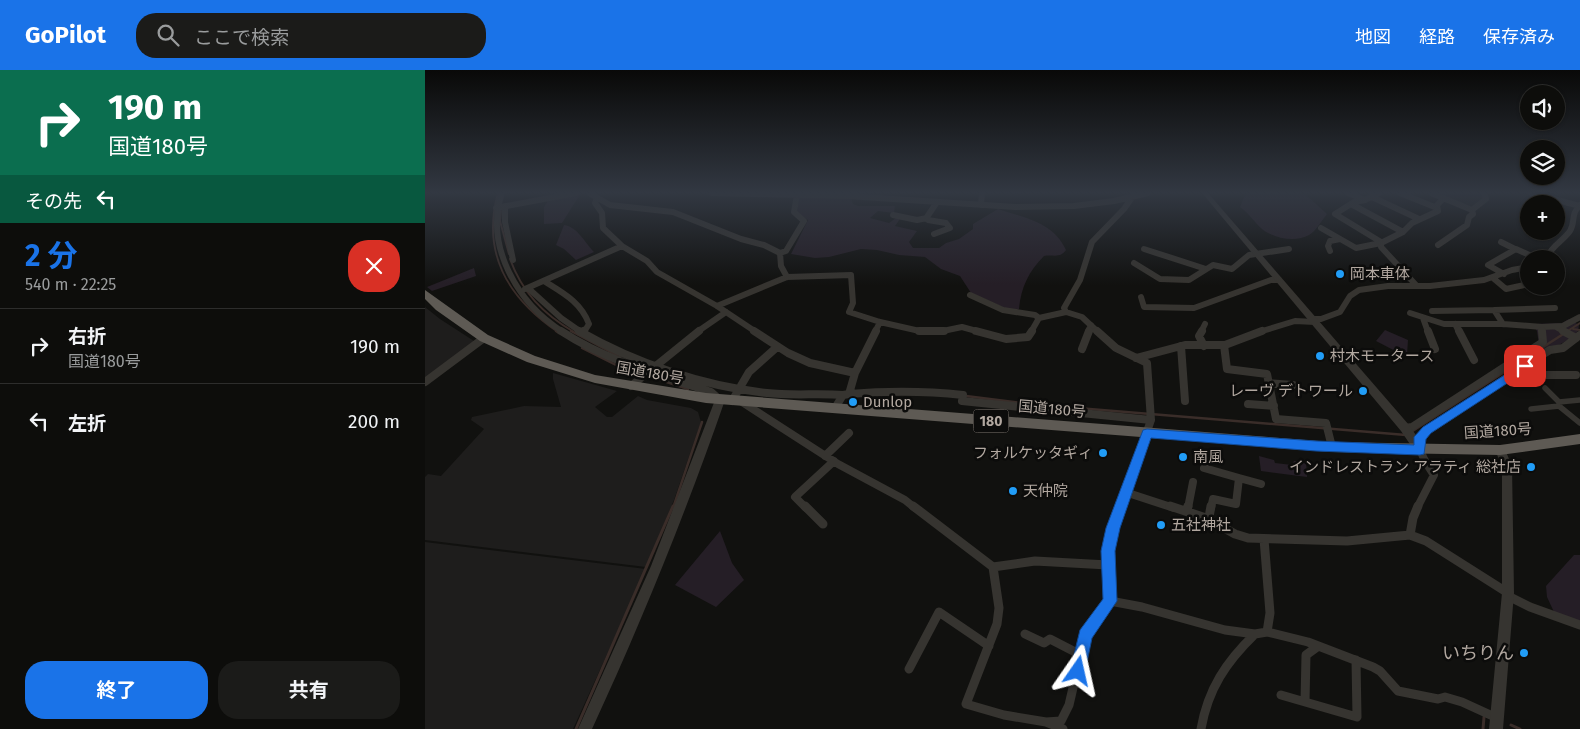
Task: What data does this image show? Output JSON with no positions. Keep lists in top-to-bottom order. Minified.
{"streets":{"highway":["国道180号","180"]},"places":["岡本車体","村木モータース","レーヴ デトワール","Dunlop","フォルケッタギィ","南風","インドレストラン アラティ 総社店","天仲院","五社神社","いちりん"],"page":{"header":"GoPilot","search":"ここで検索","nav":["地図","経路","保存済み"],"turn":["190 m","国道180号"],"map_buttons":["+","−"],"then":"その先","heading":["2 分","540 m · 22:25"],"list":[{"name":"右折","note":"国道180号","value":"190 m"},{"name":"左折","value":"200 m"}],"buttons":["終了","共有"]}}
